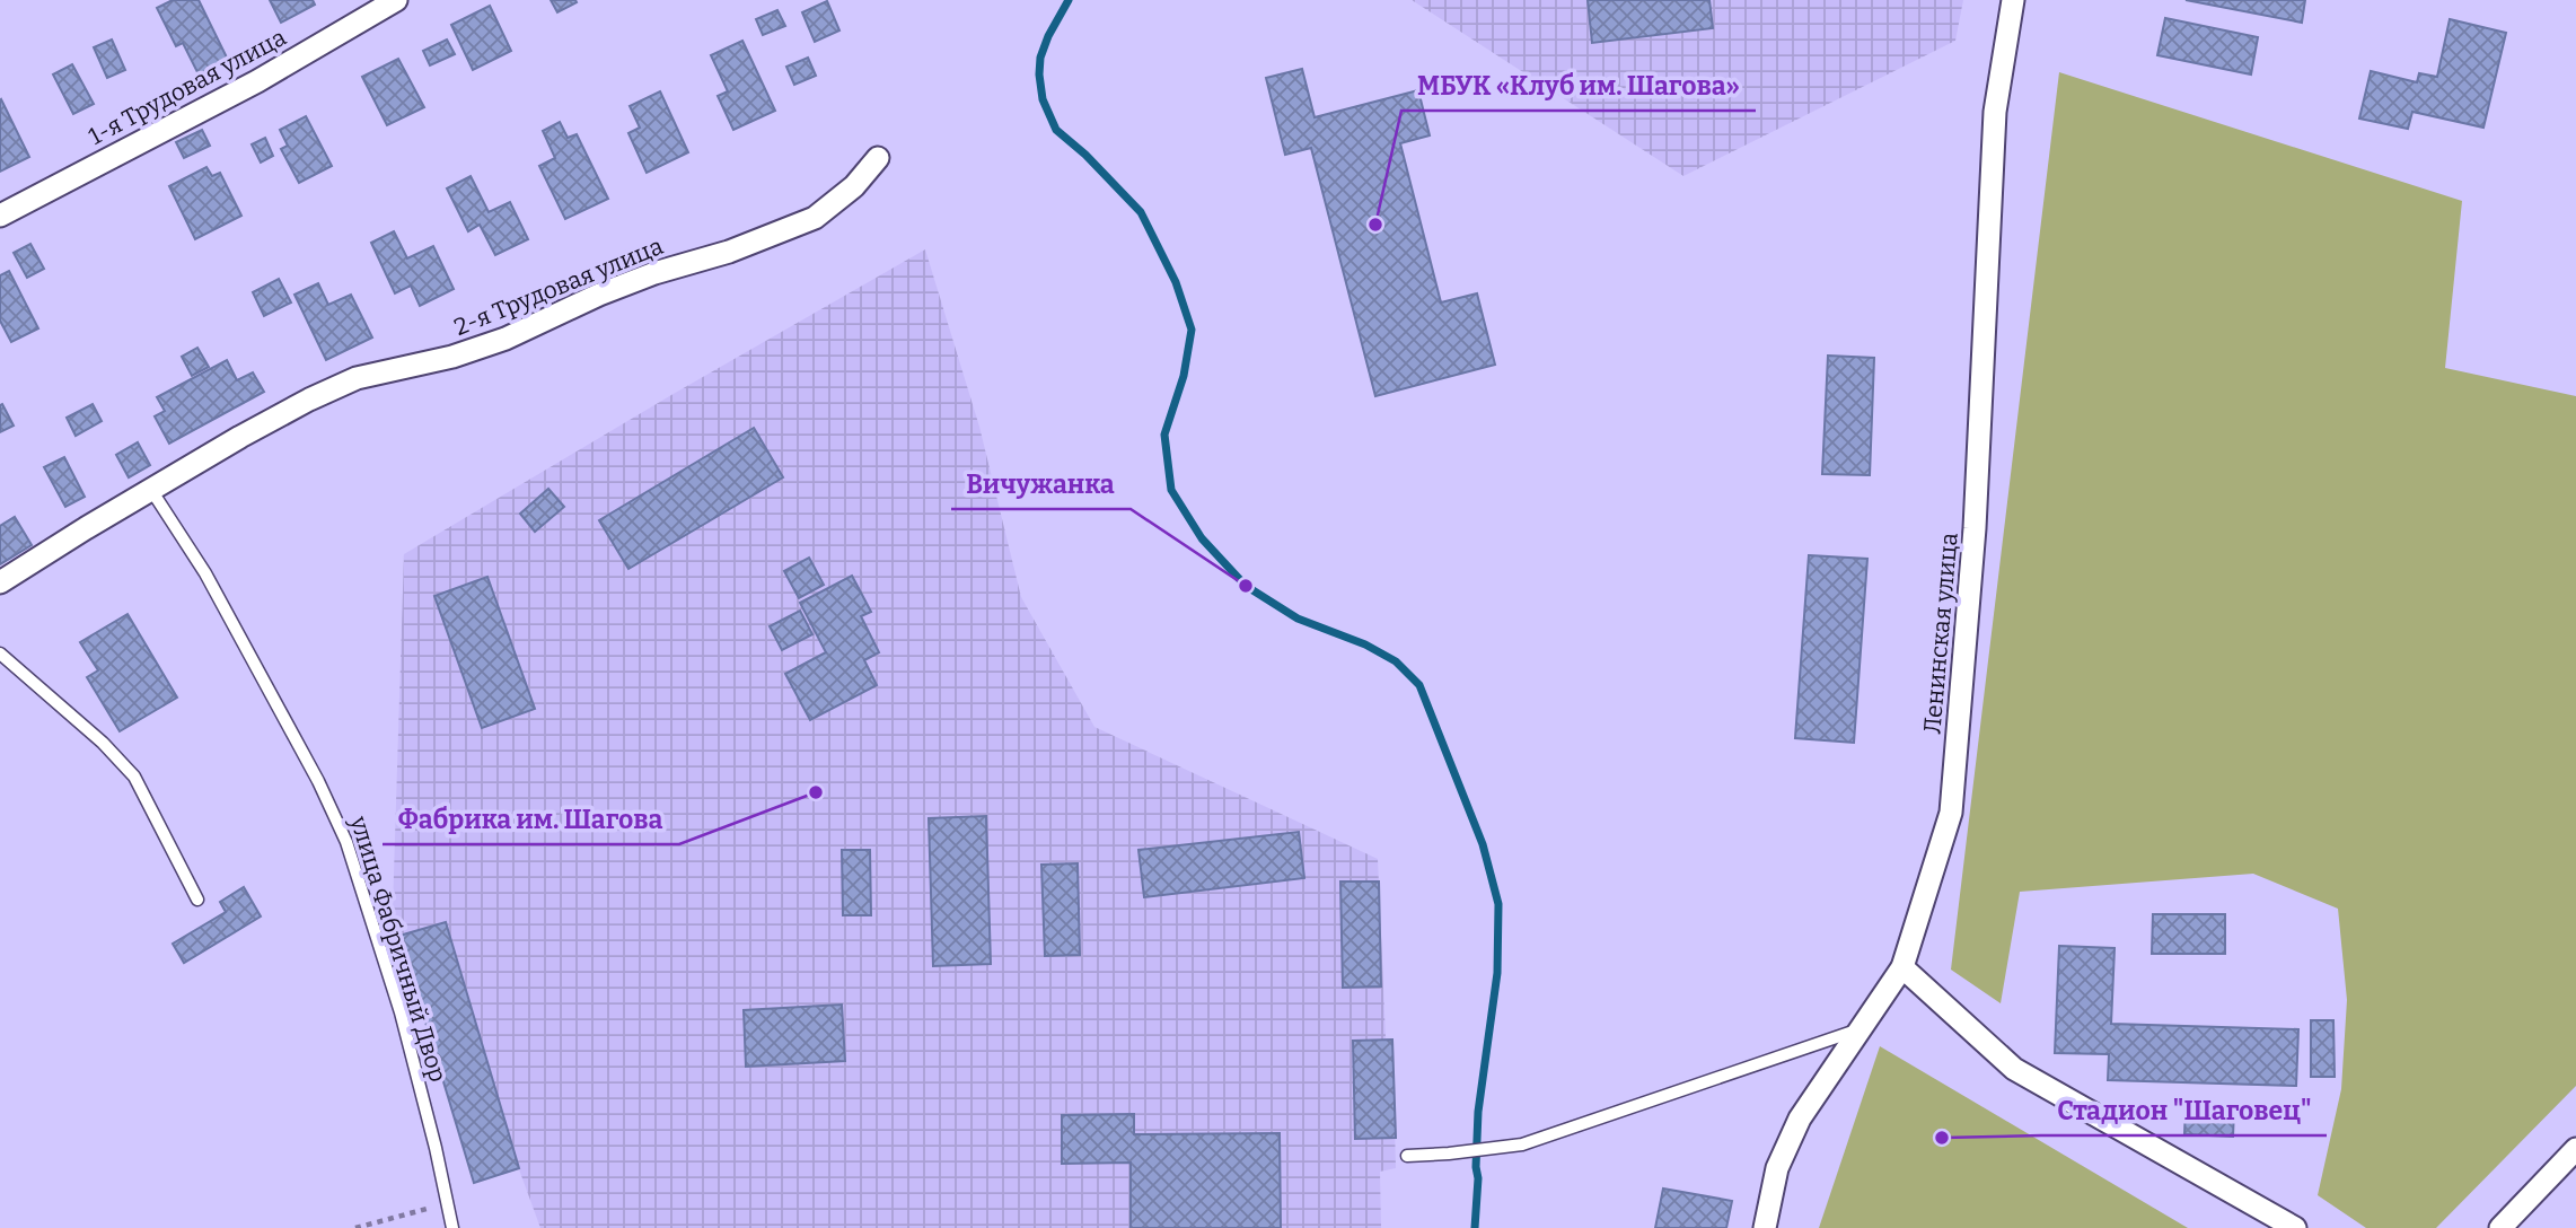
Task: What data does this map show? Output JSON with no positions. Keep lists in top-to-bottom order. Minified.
{"streets":{"street":["1-я Трудовая улица","2-я Трудовая улица","Ленинская улица"],"lane":["улица Фабричный Двор"]},"crossings":[["2-я Трудовая улица","улица Фабричный Двор"]],"places":["МБУК «Клуб им. Шагова»","Вичужанка","Фабрика им. Шагова","Стадион \"Шаговец\""]}
